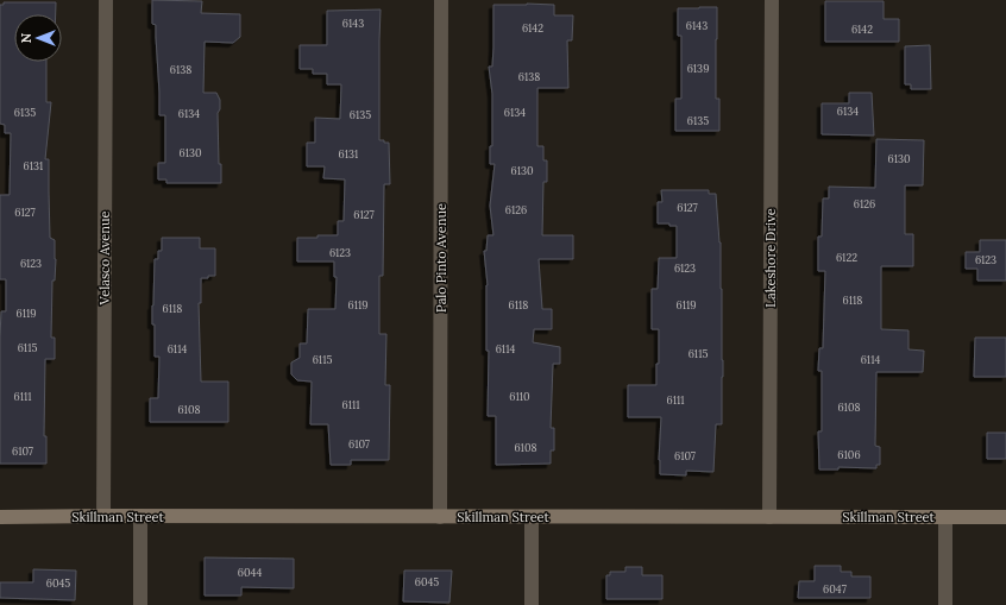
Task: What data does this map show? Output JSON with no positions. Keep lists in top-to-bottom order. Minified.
{"streets":{"main road":["Skillman Street"],"street":["Velasco Avenue","Palo Pinto Avenue","Lakeshore Drive"]},"crossings":[["Velasco Avenue","Skillman Street"],["Palo Pinto Avenue","Skillman Street"],["Lakeshore Drive","Skillman Street"]],"house_numbers":["6143","6143","6142","6142","6139","6138","6138","6134","6135","6134","6134","6135","6135","6130","6131","6130","6131","6130","6126","6127","6126","6127","6127","6123","6122","6123","6123","6123","6118","6119","6118","6119","6118","6119","6115","6114","6114","6115","6115","6114","6111","6110","6111","6111","6108","6108","6107","6108","6107","6106","6107","6044","6045","6045","6047"],"north":"left"}
